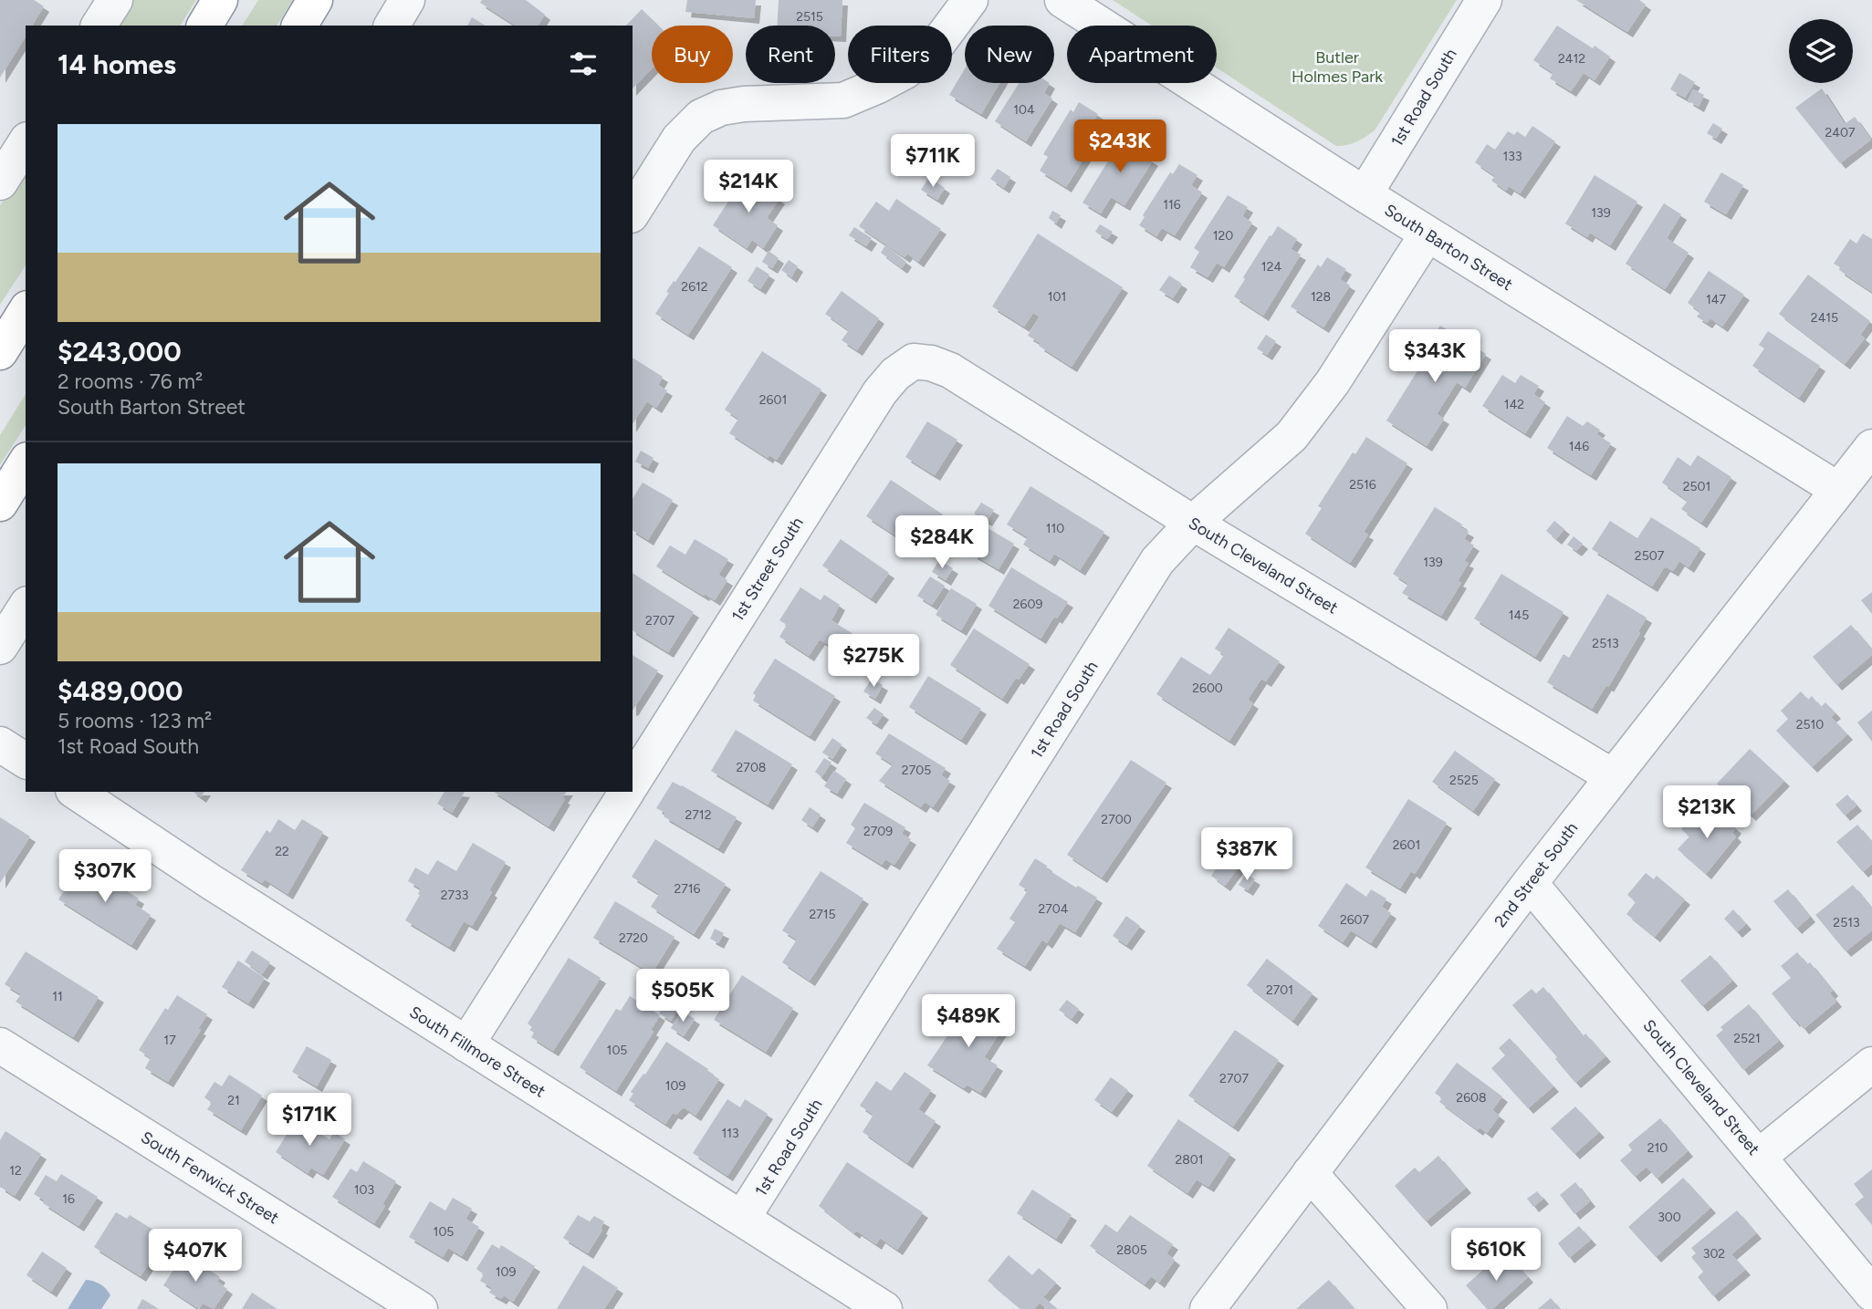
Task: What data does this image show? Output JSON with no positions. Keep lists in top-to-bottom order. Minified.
{"streets":{"street":["1st Road South","South Barton Street","South Cleveland Street","1st Street South","2nd Street South","South Fillmore Street","South Fenwick Street"]},"crossings":[["1st Road South","South Barton Street"],["1st Road South","South Cleveland Street"],["1st Road South","South Fillmore Street"],["South Barton Street","2nd Street South"],["South Cleveland Street","1st Street South"],["South Cleveland Street","2nd Street South"]],"parks":["Butler Holmes Park"],"house_numbers":["2515","2412","104","2407","133","116","139","120","124","2612","101","128","147","2415","2601","142","146","2516","2501","110","2507","139","2609","145","2707","2513","2600","2510","2708","2705","2525","2712","2700","2709","2601","22","2716","2733","2704","2715","2607","2513","2720","2701","11","2521","17","105","2707","109","2608","21","113","210","2801","12","103","16","300","105","2805","302","109"],"page":{"chip":["Buy","Rent","Filters","New","Apartment"],"heading":"14 homes","list":[{"name":"$243,000","note":"2 rooms · 76 m² · South Barton Street"},{"name":"$489,000","note":"5 rooms · 123 m² · 1st Road South"}],"price":["$243K","$711K","$214K","$343K","$284K","$275K","$213K","$387K","$307K","$505K","$489K","$171K","$610K","$407K"]}}
